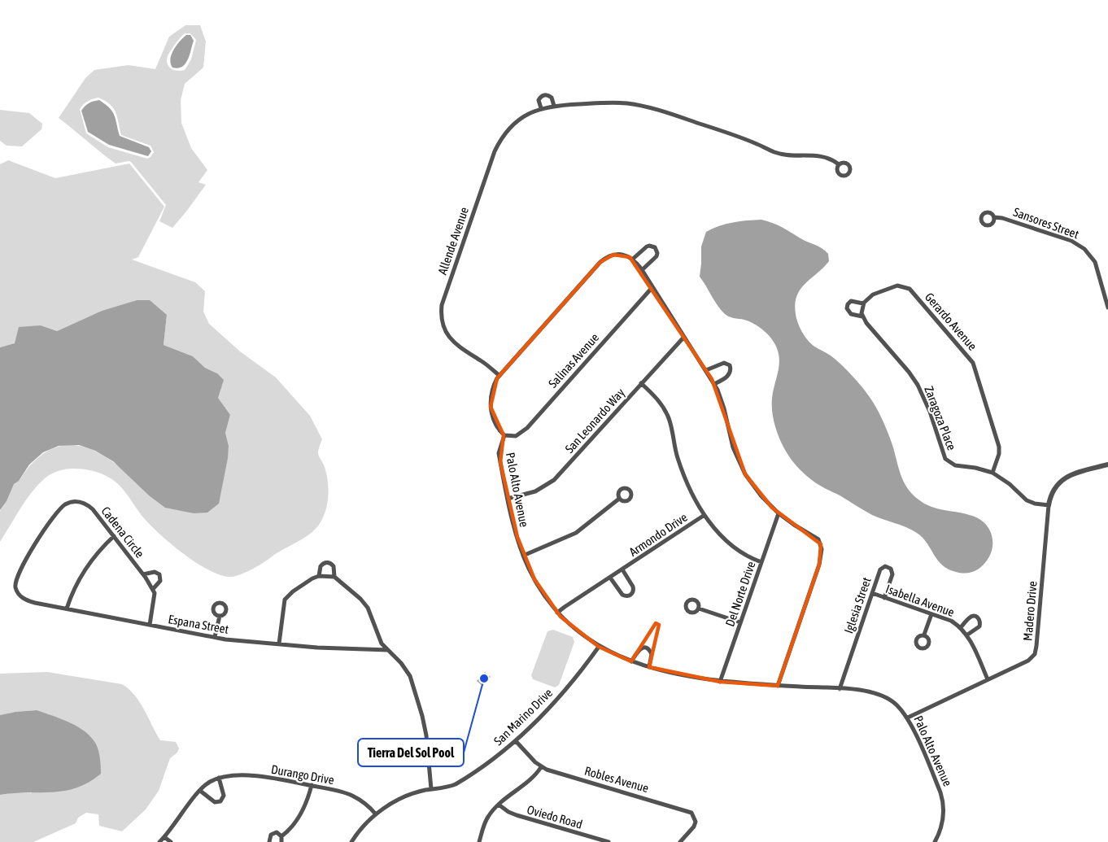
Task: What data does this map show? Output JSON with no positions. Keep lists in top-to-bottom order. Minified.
{"streets":{"street":["Sansores Street","Allende Avenue","Gerardo Avenue","Salinas Avenue","Zaragoza Place","San Leonardo Way","Palo Alto Avenue","Cadena Circle","Armondo Drive","Del Norte Drive","Isabella Avenue","Iglesia Street","Madero Drive","Espana Street","San Marino Drive","Durango Drive","Robles Avenue","Oviedo Road"]},"crossings":[["Allende Avenue","Palo Alto Avenue"],["Gerardo Avenue","Zaragoza Place"],["Salinas Avenue","Palo Alto Avenue"],["Zaragoza Place","Madero Drive"],["San Leonardo Way","Palo Alto Avenue"],["Palo Alto Avenue","Armondo Drive"],["Palo Alto Avenue","Del Norte Drive"],["Palo Alto Avenue","Iglesia Street"],["Palo Alto Avenue","Madero Drive"],["Palo Alto Avenue","San Marino Drive"],["Cadena Circle","Espana Street"],["Isabella Avenue","Iglesia Street"],["Isabella Avenue","Madero Drive"],["San Marino Drive","Durango Drive"],["San Marino Drive","Robles Avenue"]],"places":["Tierra Del Sol Pool"]}
